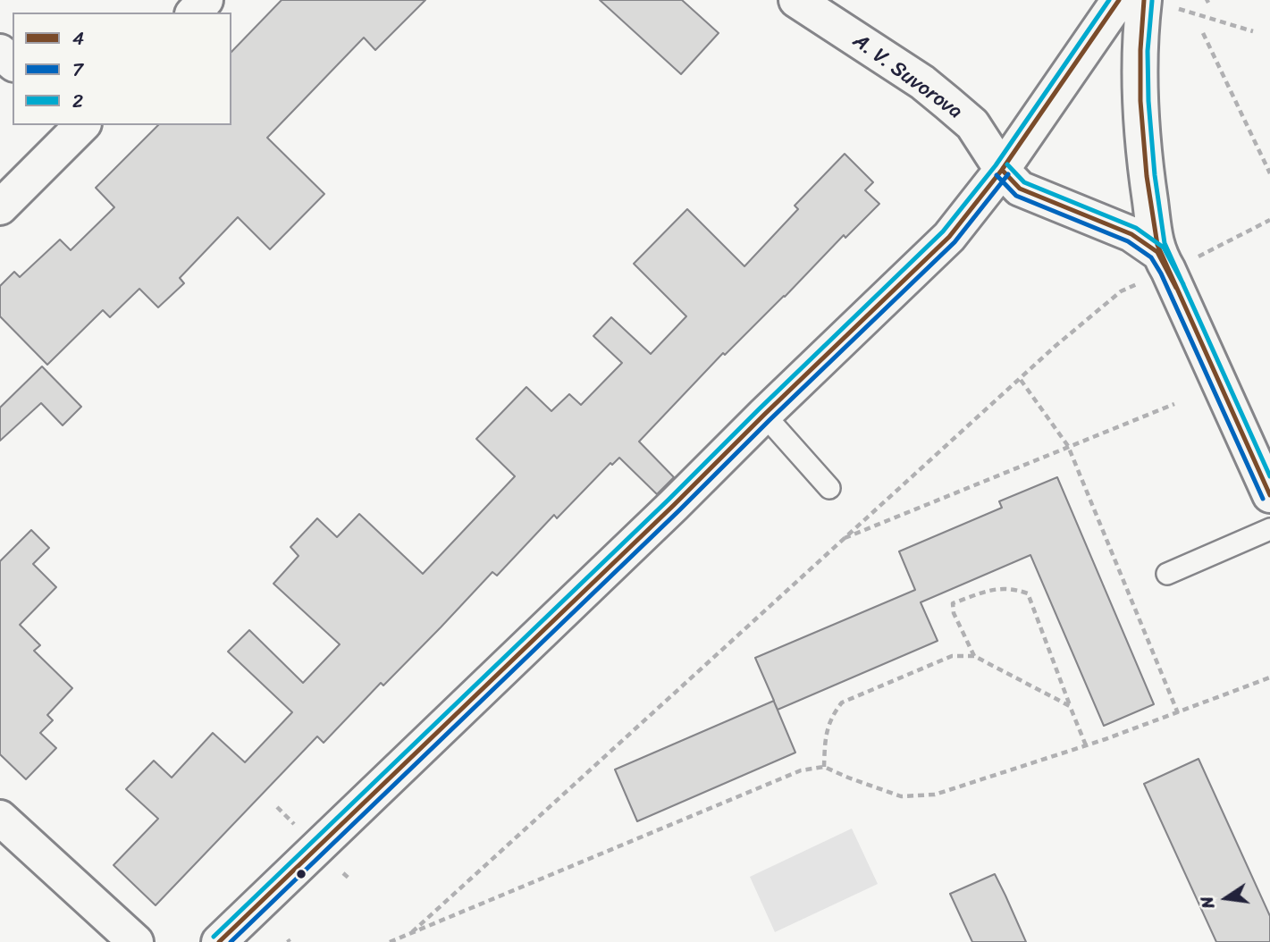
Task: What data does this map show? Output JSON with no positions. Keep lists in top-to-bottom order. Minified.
{"streets":{"street":["A. V. Suvorova"]},"lines":["transit line 4","transit line 2","transit line 7"],"legend":["4","7","2"],"north":"left"}
